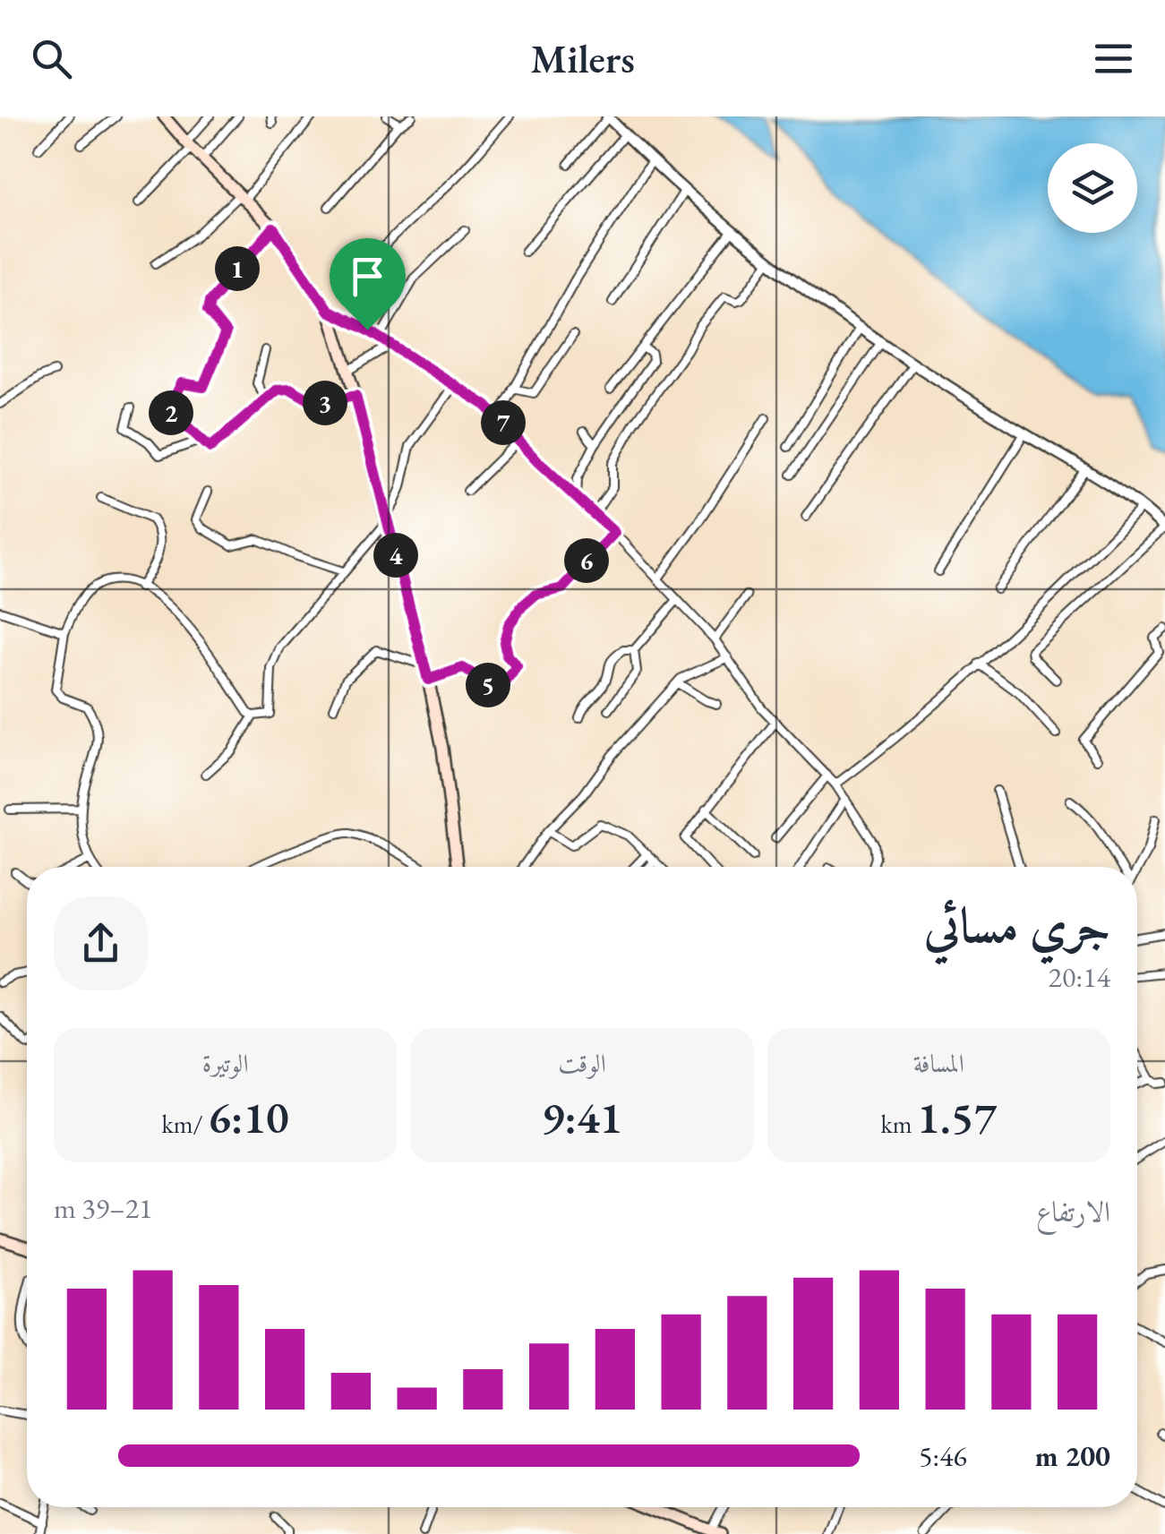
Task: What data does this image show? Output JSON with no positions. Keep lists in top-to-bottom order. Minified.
{"page":{"header":"Milers","pins":["1","3","2","7","4","6","5"],"heading":["جري مسائي","20:14"],"stats":[["المسافة","1.57 km"],["الوقت","9:41"],["الوتيرة","6:10 /km"]],"chart":["الارتفاع","21–39 m"],"list":[{"name":"200 m","note":"5:46"}]}}
